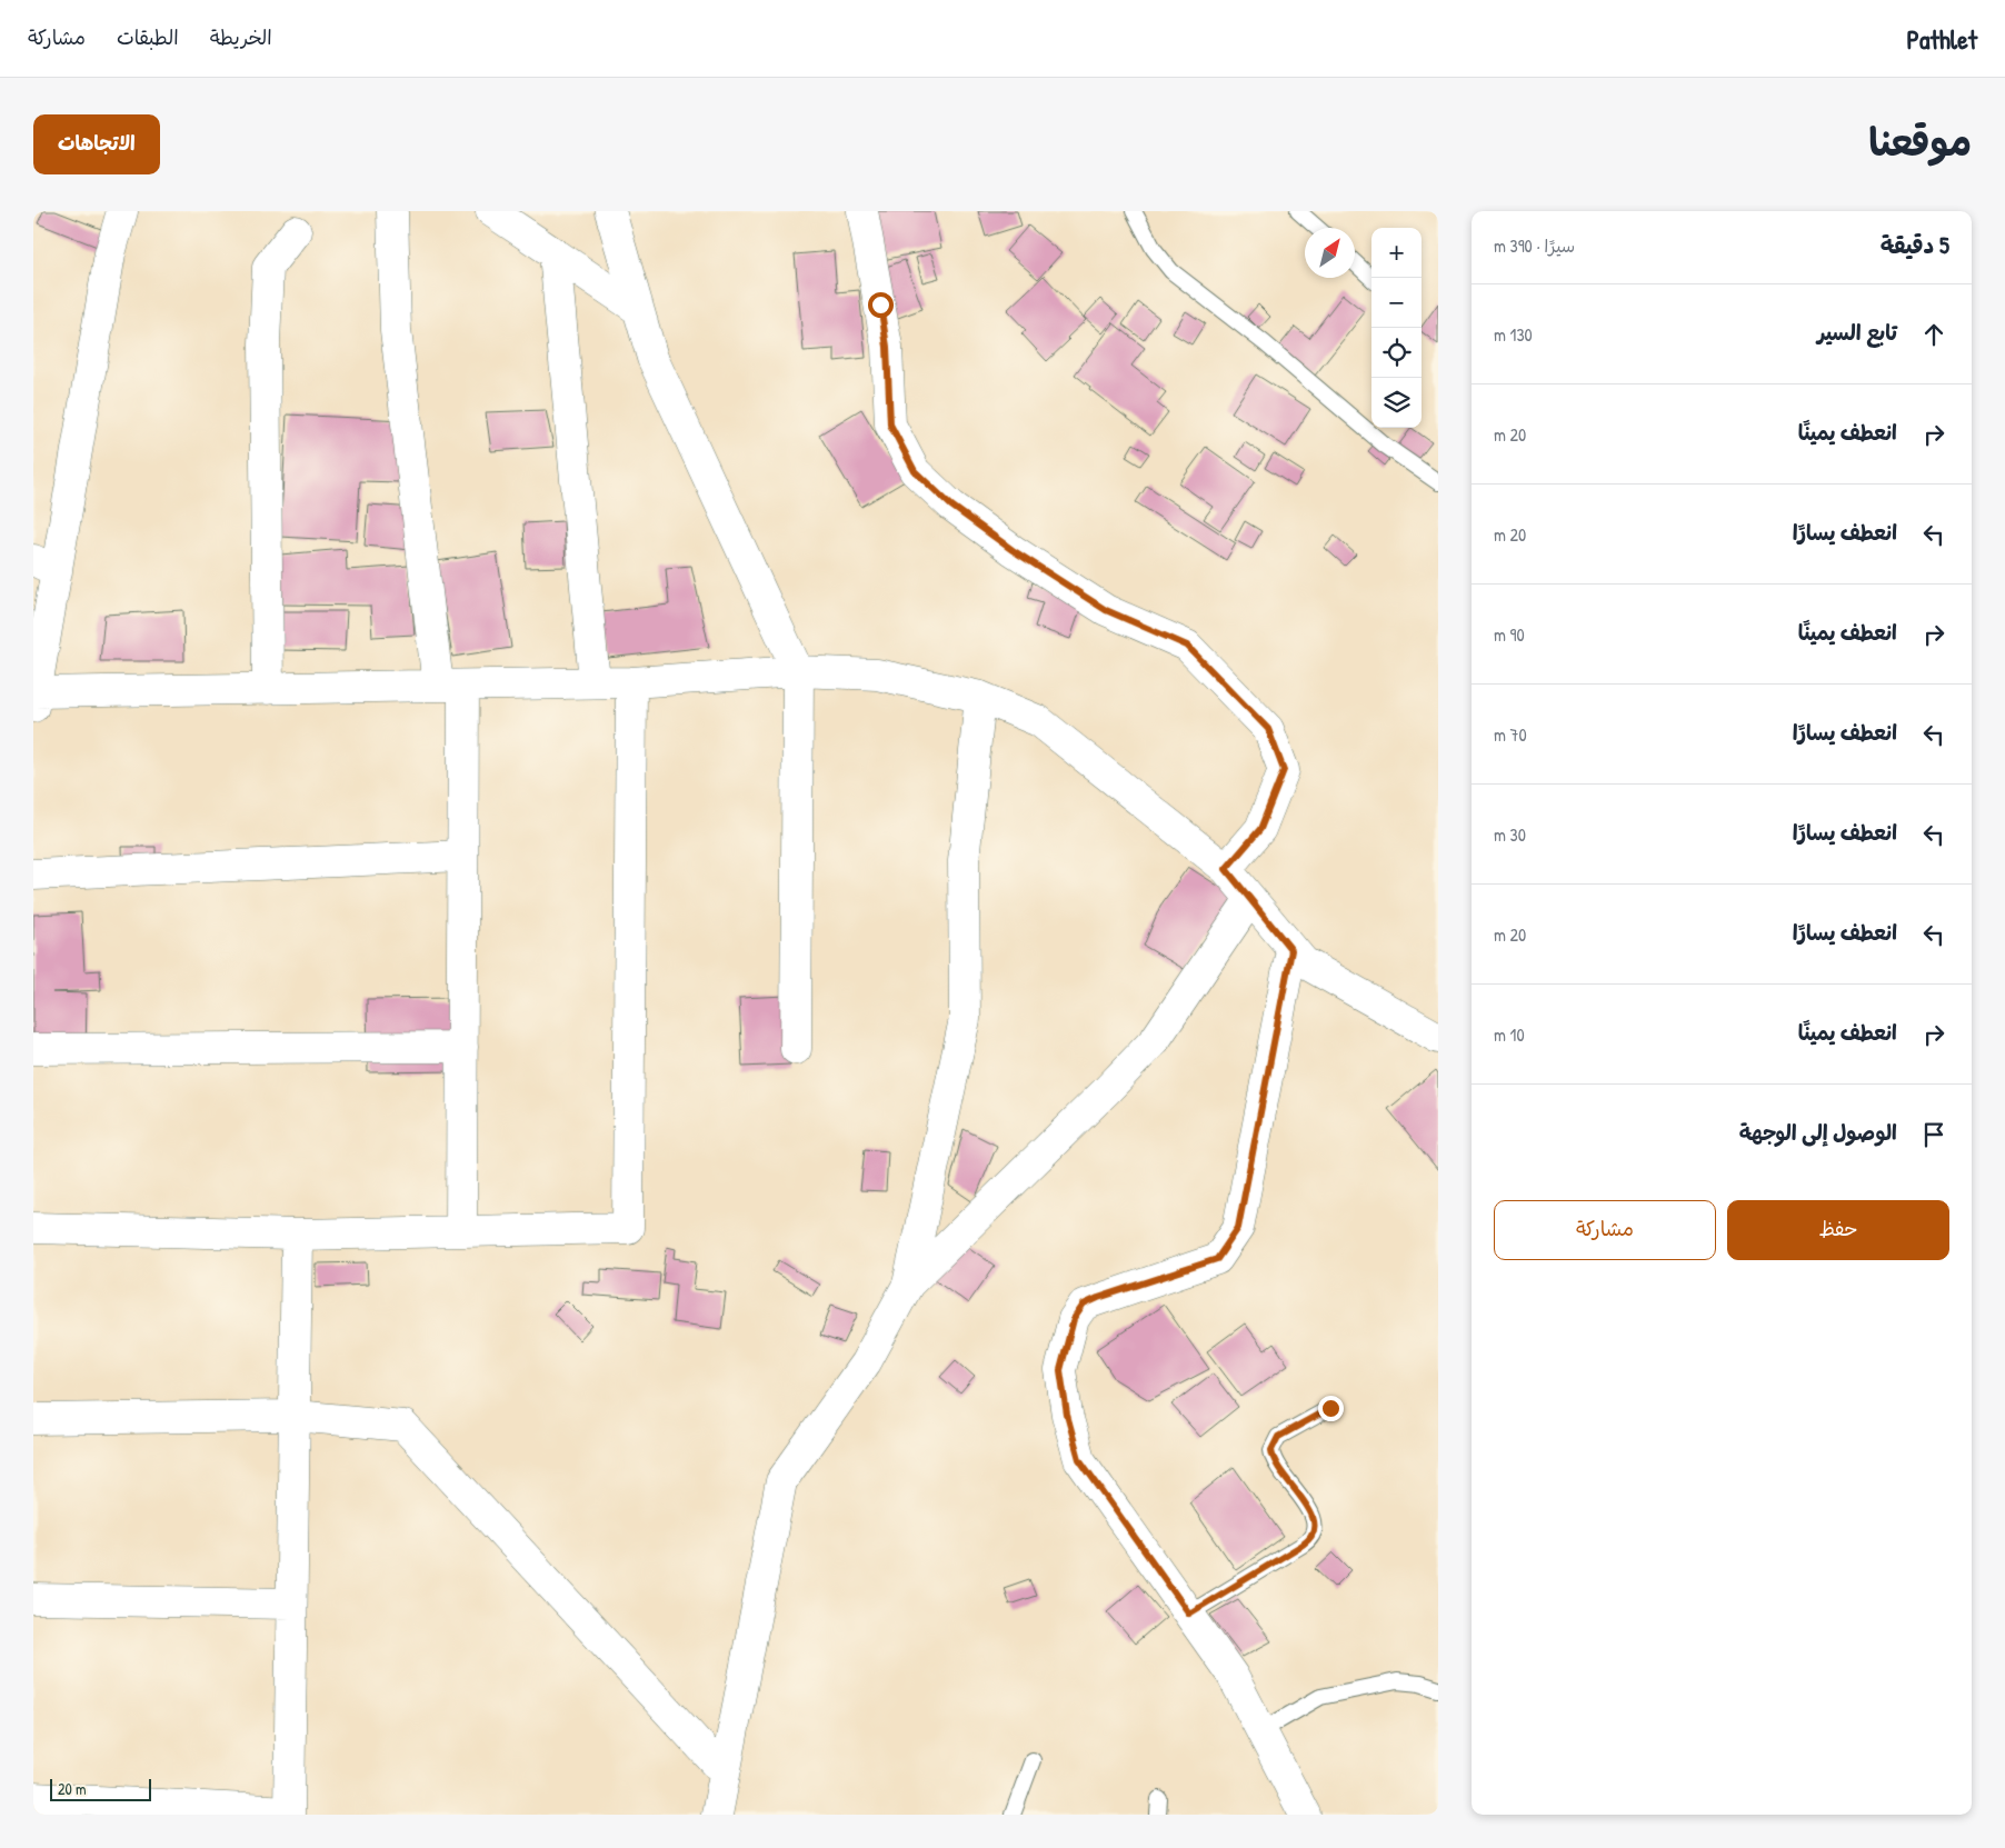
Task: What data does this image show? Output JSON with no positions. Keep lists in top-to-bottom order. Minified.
{"scale_bar":"20 m","north":"top right","page":{"header":"Pathlet","nav":["الخريطة","الطبقات","مشاركة"],"title":"موقعنا","buttons":["الاتجاهات",["حفظ","مشاركة"]],"heading":["5 دقيقة","سيرًا · 390 m"],"map_buttons":["+","−"],"list":[["تابع السير","130 m"],["انعطف يمينًا","20 m"],["انعطف يسارًا","20 m"],["انعطف يمينًا","90 m"],["انعطف يسارًا","70 m"],["انعطف يسارًا","30 m"],["انعطف يسارًا","20 m"],["انعطف يمينًا","10 m"],"الوصول إلى الوجهة"],"scale":"20 m"}}
